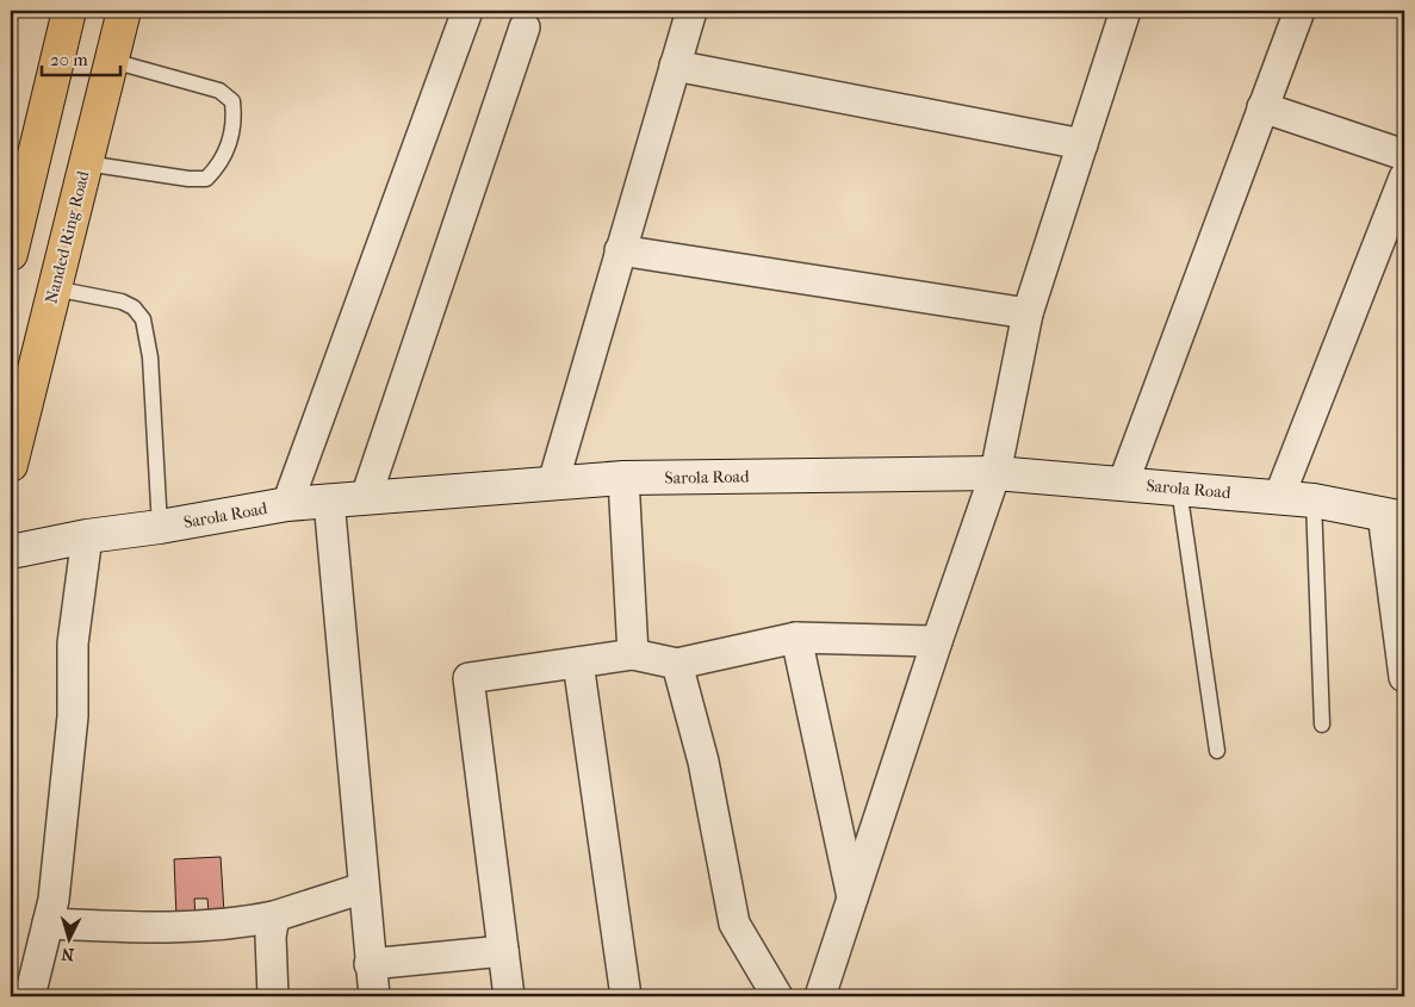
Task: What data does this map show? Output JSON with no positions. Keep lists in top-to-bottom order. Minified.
{"streets":{"highway":["Nanded Ring Road"],"main road":["Sarola Road"]},"scale_bar":"20 m","north":"bottom"}
